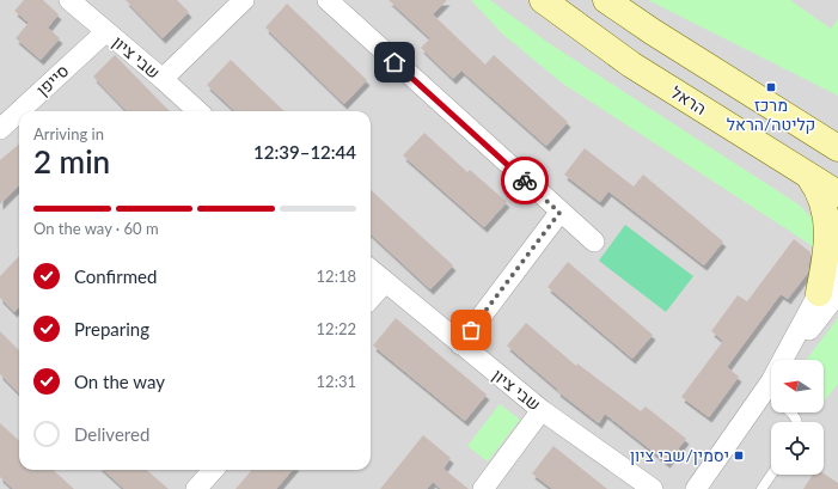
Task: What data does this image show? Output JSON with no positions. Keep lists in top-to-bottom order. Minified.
{"streets":{"main road":["הראל"],"street":["שבי ציון","סייפן"]},"crossings":[["שבי ציון","סייפן"]],"places":{"transit":["מרכז קליטה/הראל","יסמין/שבי ציון"]},"north":"left","page":{"heading":["2 min","Arriving in","12:39–12:44"],"bar":"On the way · 60 m","list":[["Confirmed","12:18"],["Preparing","12:22"],["On the way","12:31"],"Delivered"]}}
